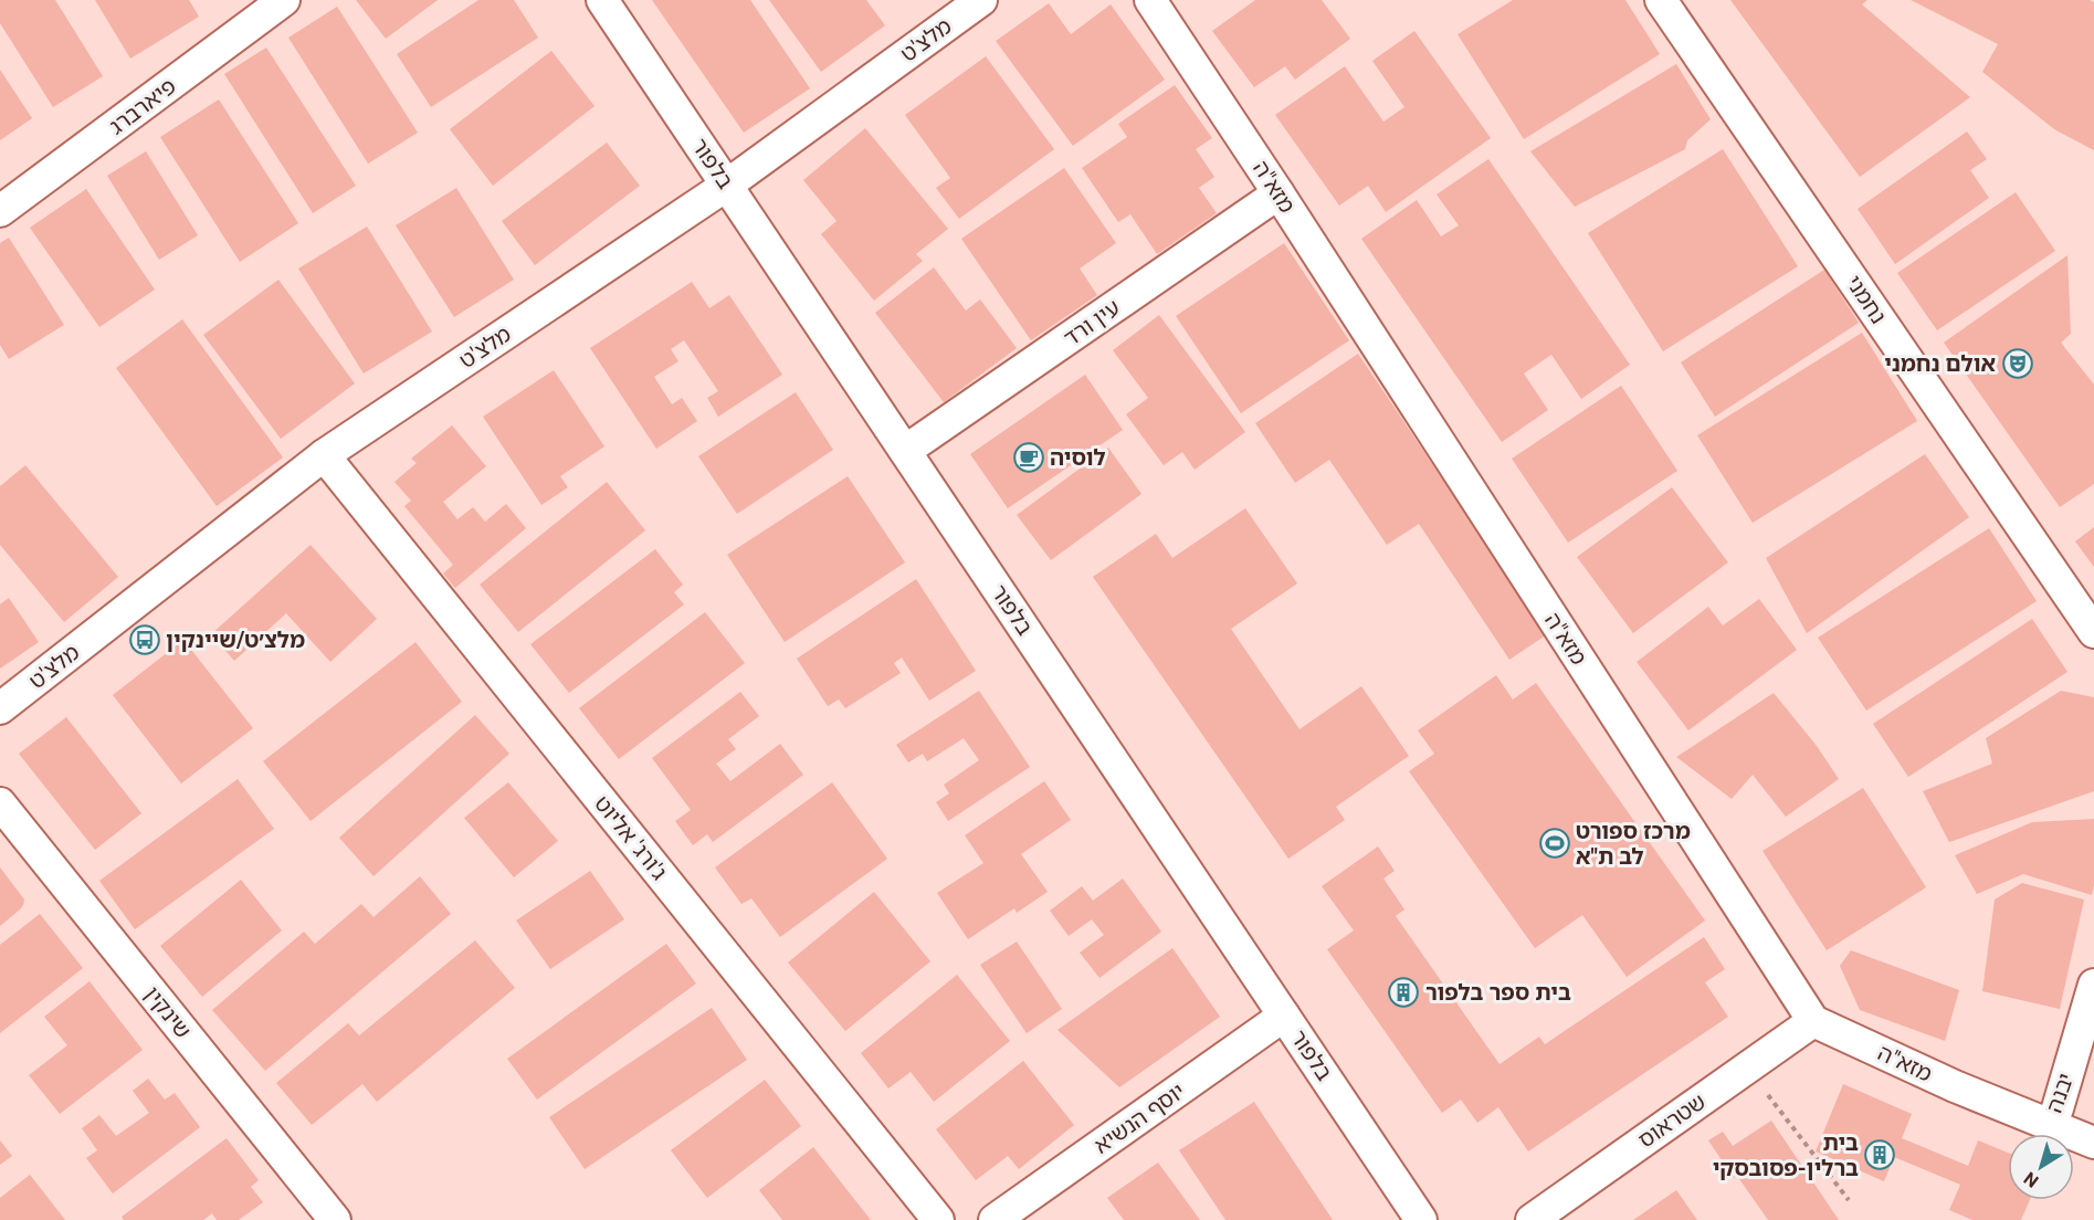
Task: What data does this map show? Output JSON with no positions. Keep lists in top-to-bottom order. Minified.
{"streets":{"street":["מלצ'ט","פיארברג","בלפור","מזא\"ה","נחמני","עין ורד","ג'ורג' אליוט","שינקין","יבנה","יוסף הנשיא","שטראוס"]},"crossings":[["מלצ'ט","בלפור"],["מלצ'ט","ג'ורג' אליוט"],["בלפור","עין ורד"],["בלפור","יוסף הנשיא"],["מזא\"ה","עין ורד"],["מזא\"ה","יבנה"],["מזא\"ה","שטראוס"]],"places":{"theatre":["אולם נחמני"],"cafe":["לוסיה"],"bus stop":["מלצ׳ט/שיינקין"],"sports":["מרכז ספורט לב ת\"א"],"building":["בית ספר בלפור","בית ברלין-פסובסקי"]},"north":"bottom left"}
